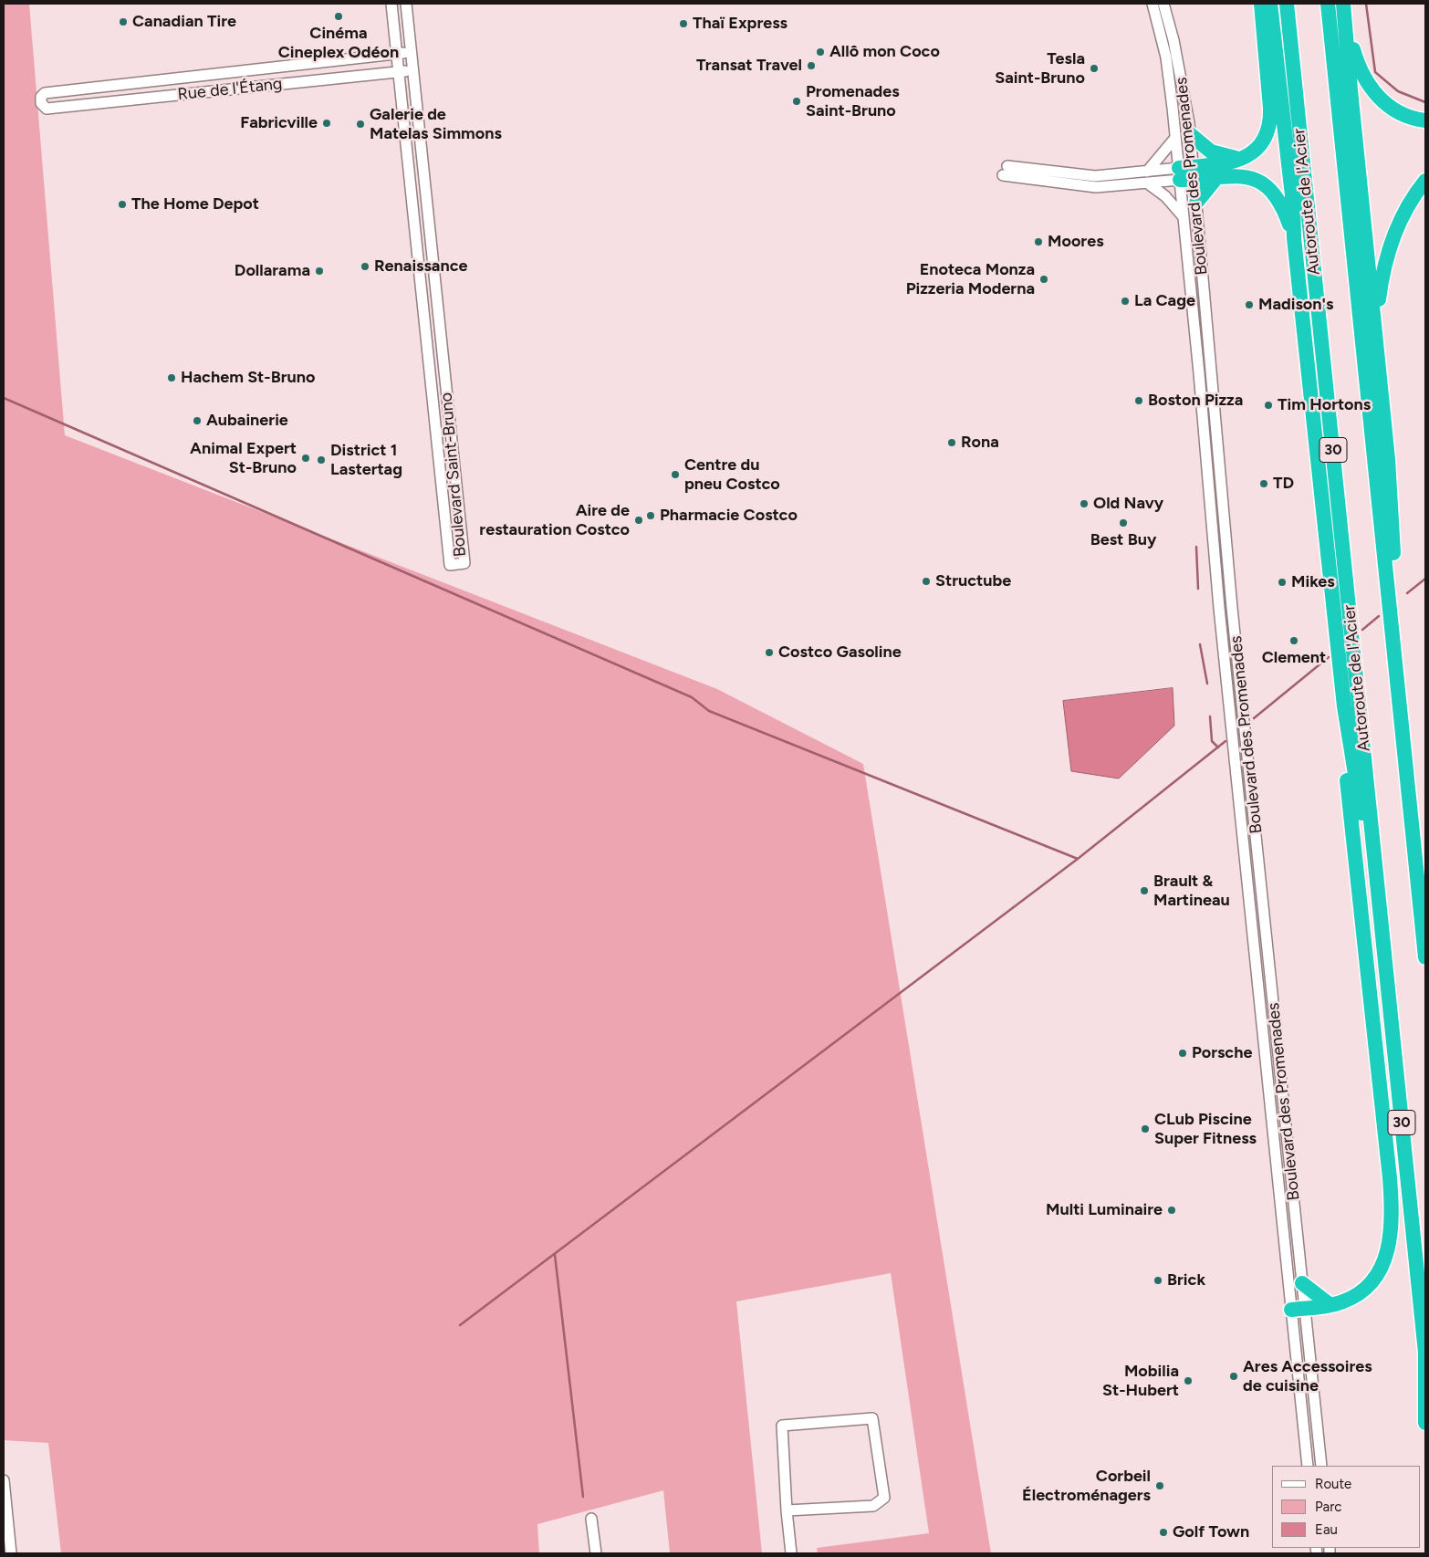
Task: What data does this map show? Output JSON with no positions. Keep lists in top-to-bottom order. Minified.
{"streets":{"highway":["Autoroute de l'Acier","30"],"street":["Rue de l'Étang","Boulevard des Promenades","Boulevard Saint-Bruno"]},"crossings":[["Rue de l'Étang","Boulevard Saint-Bruno"]],"places":["Cinéma Cineplex Odéon","Canadian Tire","Thaï Express","Allô mon Coco","Transat Travel","Tesla Saint-Bruno","Promenades Saint-Bruno","Fabricville","Galerie de Matelas Simmons","The Home Depot","Moores","Renaissance","Dollarama","Enoteca Monza Pizzeria Moderna","La Cage","Madison's","Hachem St-Bruno","Boston Pizza","Tim Hortons","Aubainerie","Rona","Animal Expert St-Bruno","District 1 Lastertag","Centre du pneu Costco","TD","Old Navy","Pharmacie Costco","Aire de restauration Costco","Best Buy","Structube","Mikes","Clement","Costco Gasoline","Brault & Martineau","Porsche","CLub Piscine Super Fitness","Multi Luminaire","Brick","Ares Accessoires de cuisine","Mobilia St-Hubert","Corbeil Électroménagers","Golf Town"],"legend":["Route","Parc","Eau"]}
